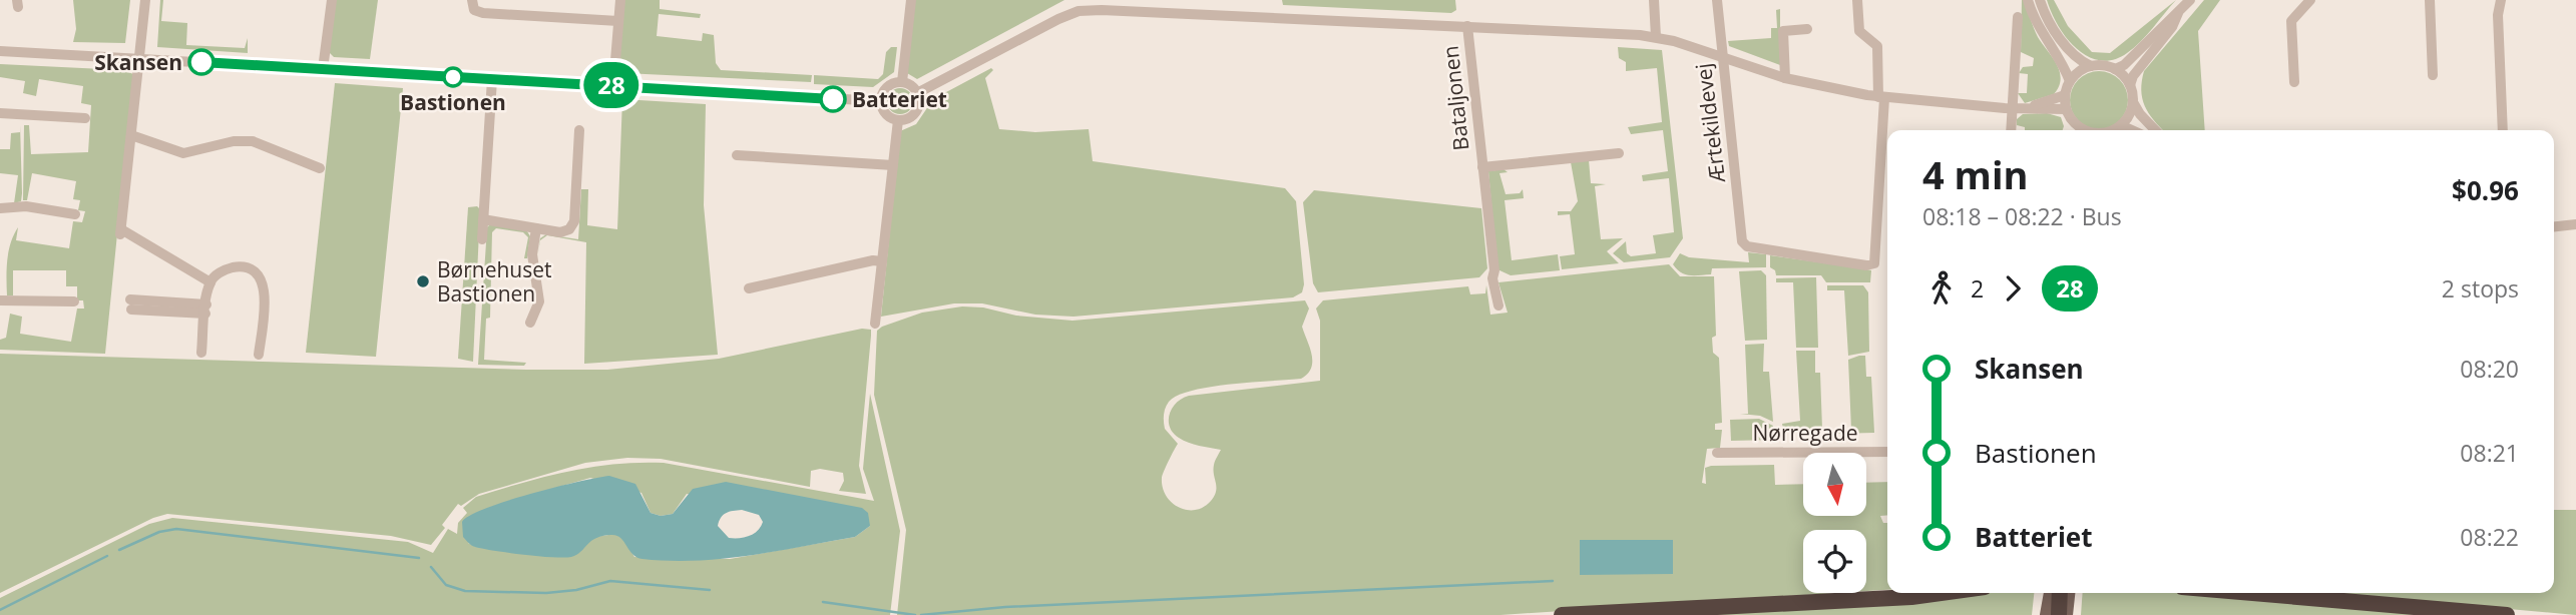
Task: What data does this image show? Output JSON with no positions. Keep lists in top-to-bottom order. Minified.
{"streets":{"street":["Bataljonen","Ærtekildevej","Nørregade"]},"places":["Skansen","Bastionen","Batteriet","Børnehuset Bastionen"],"lines":["bus line 28"],"north":"bottom","page":{"on_map":"28","heading":["4 min","08:18 – 08:22 · Bus","$0.96"],"legs":["2","28","2 stops"],"list":[{"name":"Skansen","value":"08:20"},{"name":"Bastionen","value":"08:21"},{"name":"Batteriet","value":"08:22"}]}}
